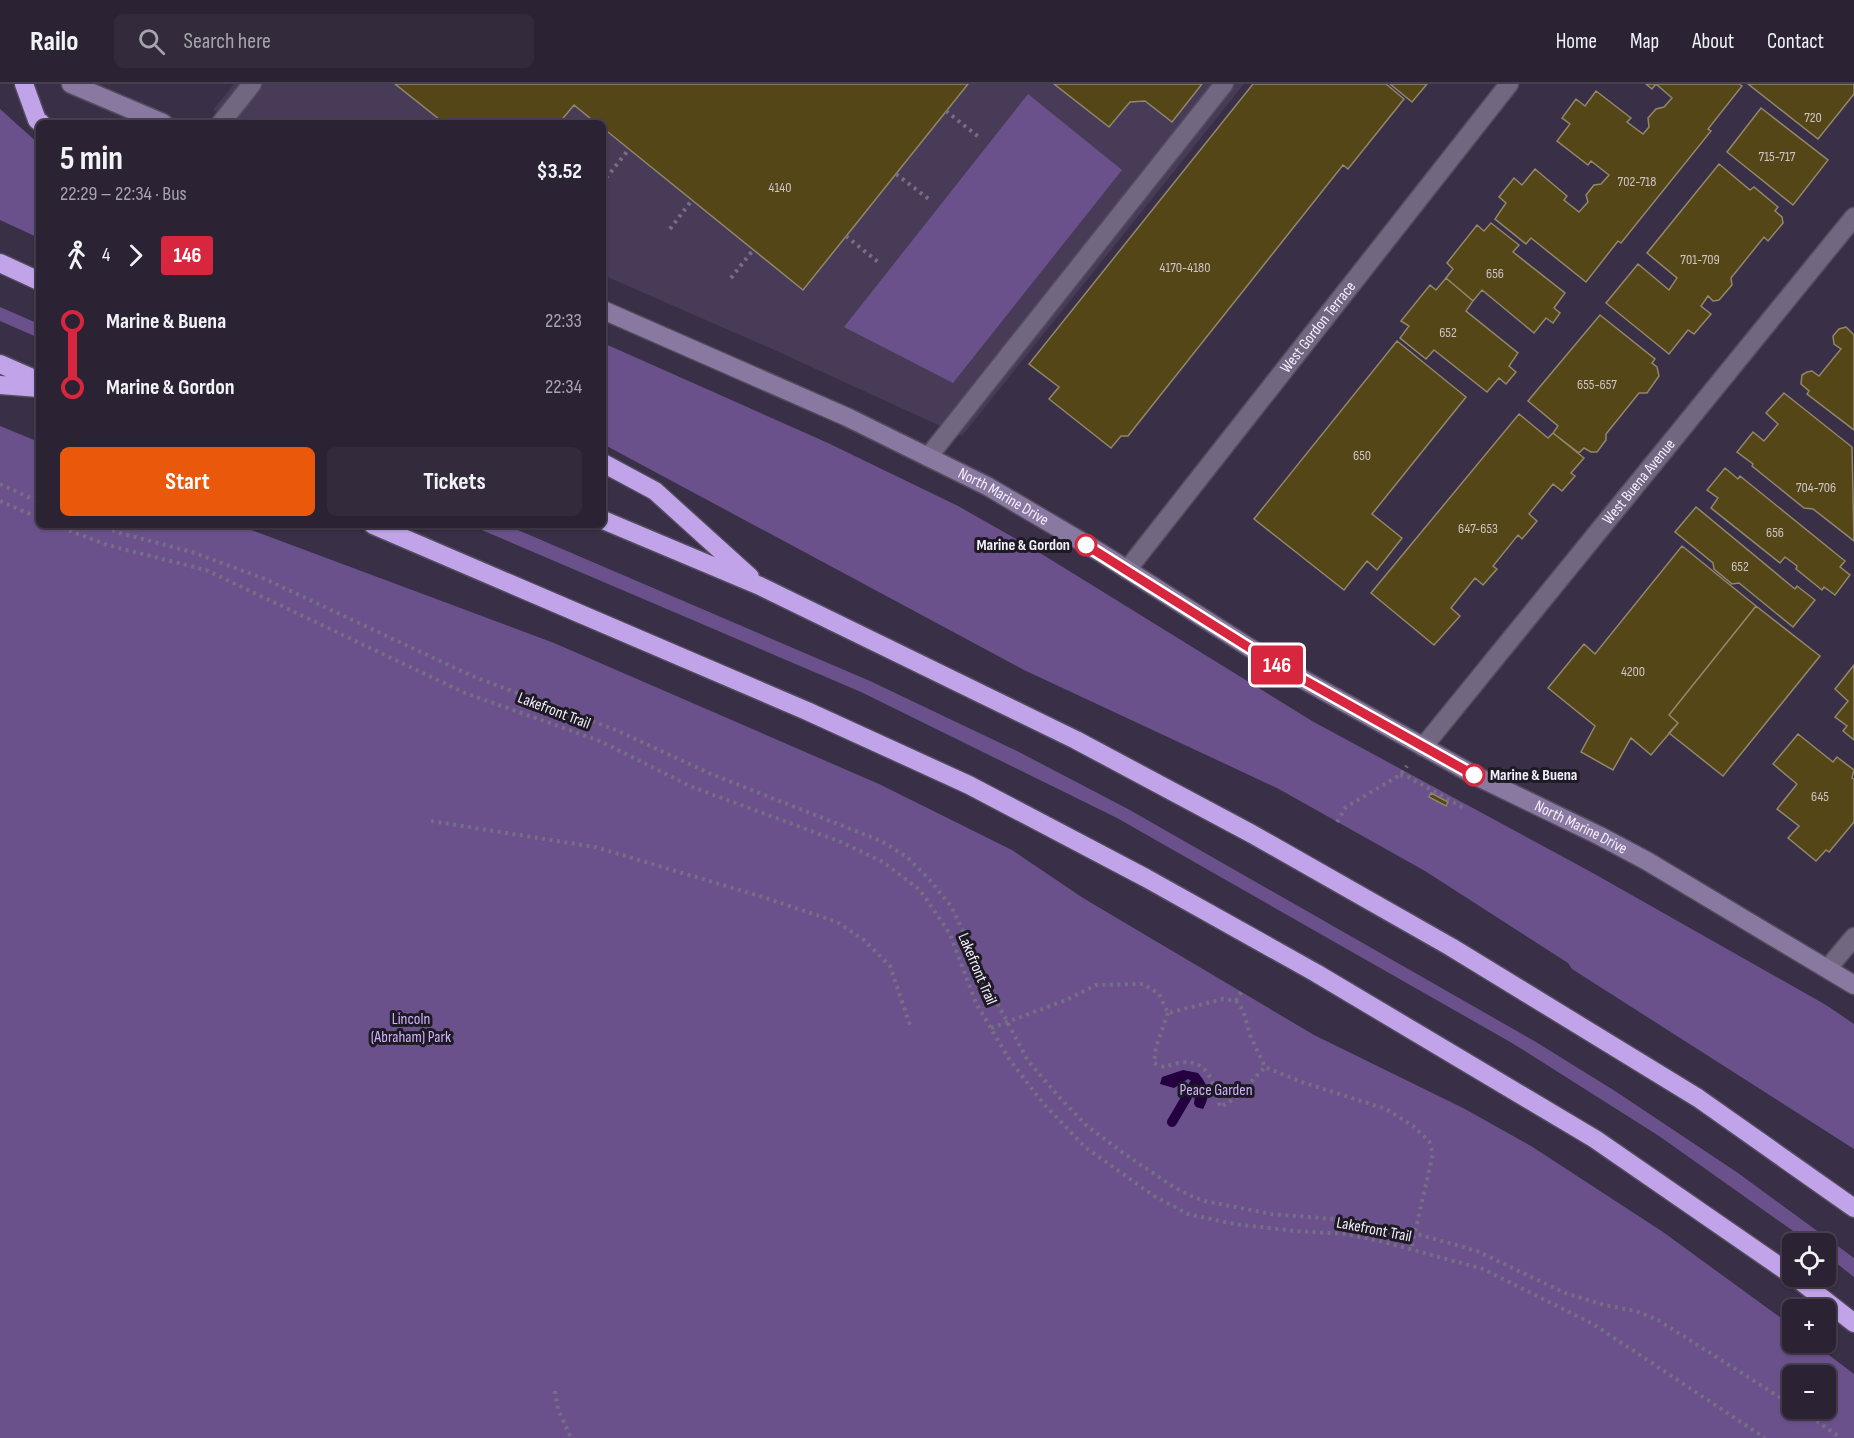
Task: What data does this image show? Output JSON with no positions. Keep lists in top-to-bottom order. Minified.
{"streets":{"street":["West Gordon Terrace","West Buena Avenue","North Marine Drive"],"path":["Lakefront Trail"]},"crossings":[["West Gordon Terrace","North Marine Drive"],["West Buena Avenue","North Marine Drive"]],"parks":["Lincoln (Abraham) Park","Peace Garden"],"places":["Marine & Gordon","Marine & Buena"],"lines":["bus line 146"],"house_numbers":["720","715-717","702-718","4140","701-709","4170-4180","656","652","655-657","650","704-706","647-653","656","652","4200","645"],"page":{"header":"Railo","search":"Search here","nav":["Home","Map","About","Contact"],"on_map":"146","heading":["5 min","22:29 – 22:34 · Bus","$3.52"],"legs":["4","146"],"list":[{"name":"Marine & Buena","value":"22:33"},{"name":"Marine & Gordon","value":"22:34"}],"buttons":["Start","Tickets"],"map_buttons":["+","−"]}}
